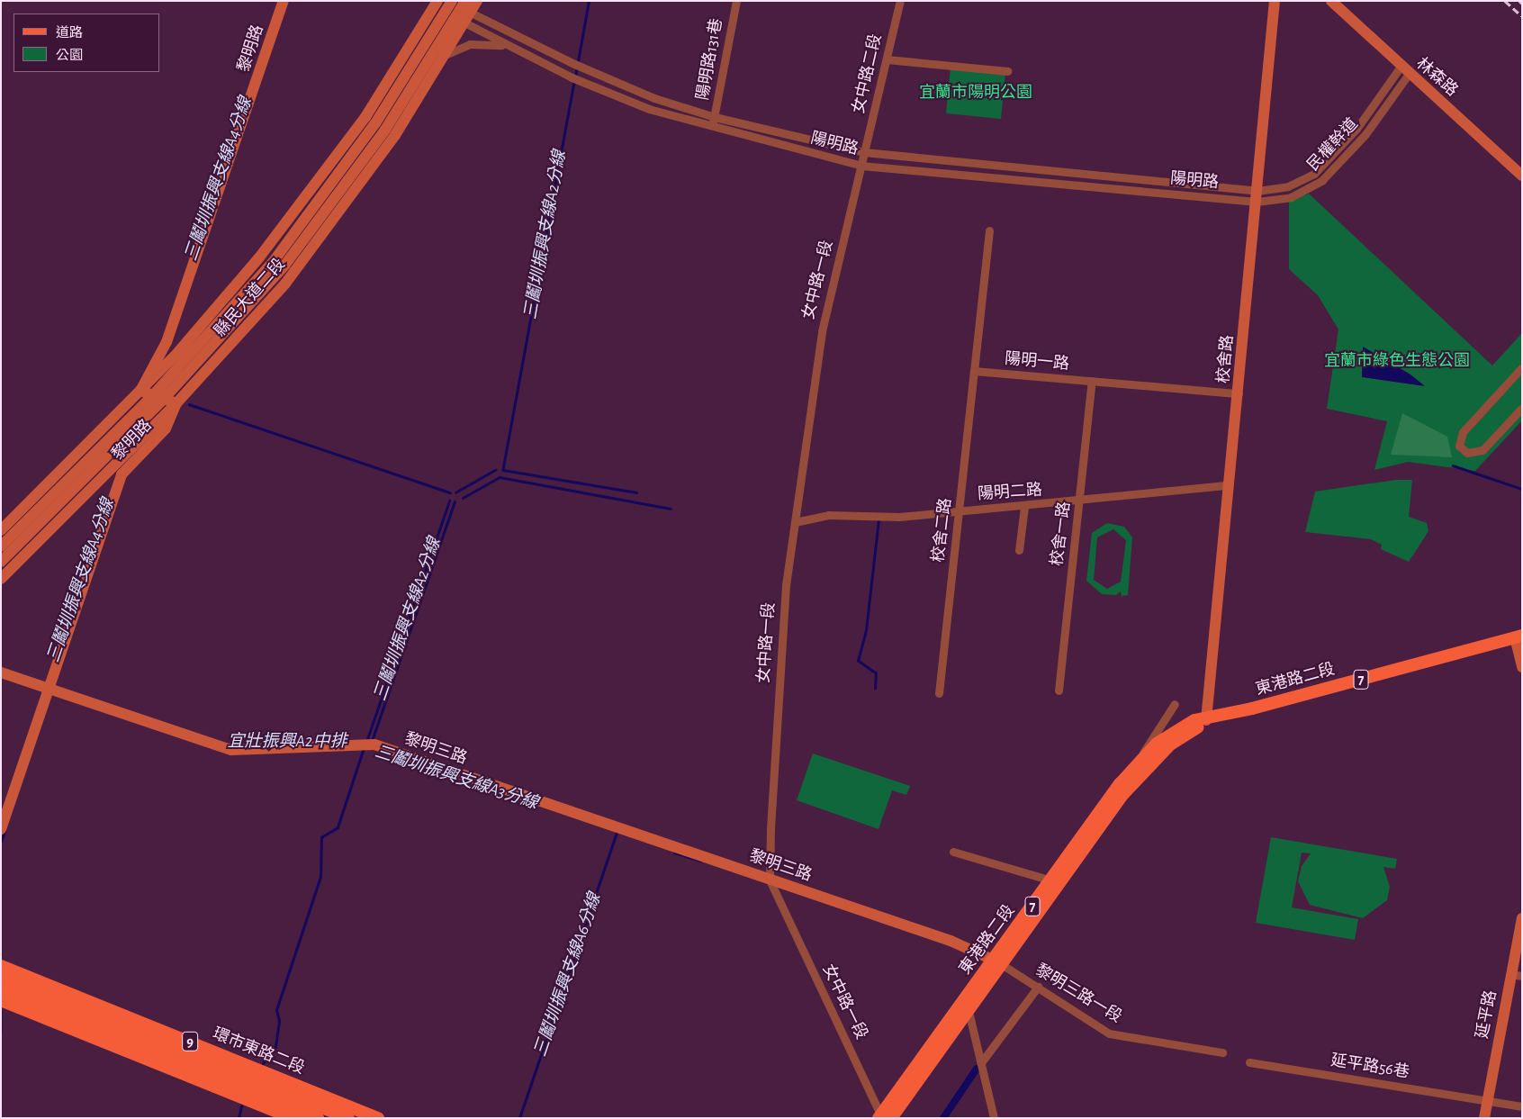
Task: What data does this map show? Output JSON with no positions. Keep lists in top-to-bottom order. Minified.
{"streets":{"main road":["東港路二段","7","9","環市東路二段"],"street":["黎明路","陽明路131巷","女中路二段","林森路","陽明路","民權幹道","女中路一段","縣民大道二段","校舍路","陽明一路","陽明二路","校舍二路","校舍一路","黎明三路","黎明三路一段","延平路","延平路56巷"]},"crossings":[["黎明路","縣民大道二段"],["黎明路","黎明三路"],["陽明路131巷","陽明路"],["女中路二段","陽明路"],["女中路二段","女中路一段"],["林森路","民權幹道"],["陽明路","民權幹道"],["陽明路","女中路一段"],["陽明路","縣民大道二段"],["陽明路","校舍路"],["民權幹道","校舍路"],["女中路一段","陽明二路"],["女中路一段","東港路二段"],["女中路一段","黎明三路"],["校舍路","陽明一路"],["校舍路","陽明二路"],["校舍路","東港路二段"],["陽明一路","校舍二路"],["陽明一路","校舍一路"],["陽明二路","校舍二路"],["陽明二路","校舍一路"],["東港路二段","黎明三路"],["東港路二段","黎明三路一段"],["黎明三路","黎明三路一段"],["延平路","延平路56巷"]],"water":["三鬮圳振興支線A4分線","三鬮圳振興支線A2分線","宜壯振興A2中排","三鬮圳振興支線A3分線","三鬮圳振興支線A6分線"],"parks":["宜蘭市陽明公園","宜蘭市綠色生態公園"],"legend":["道路","公園"]}
